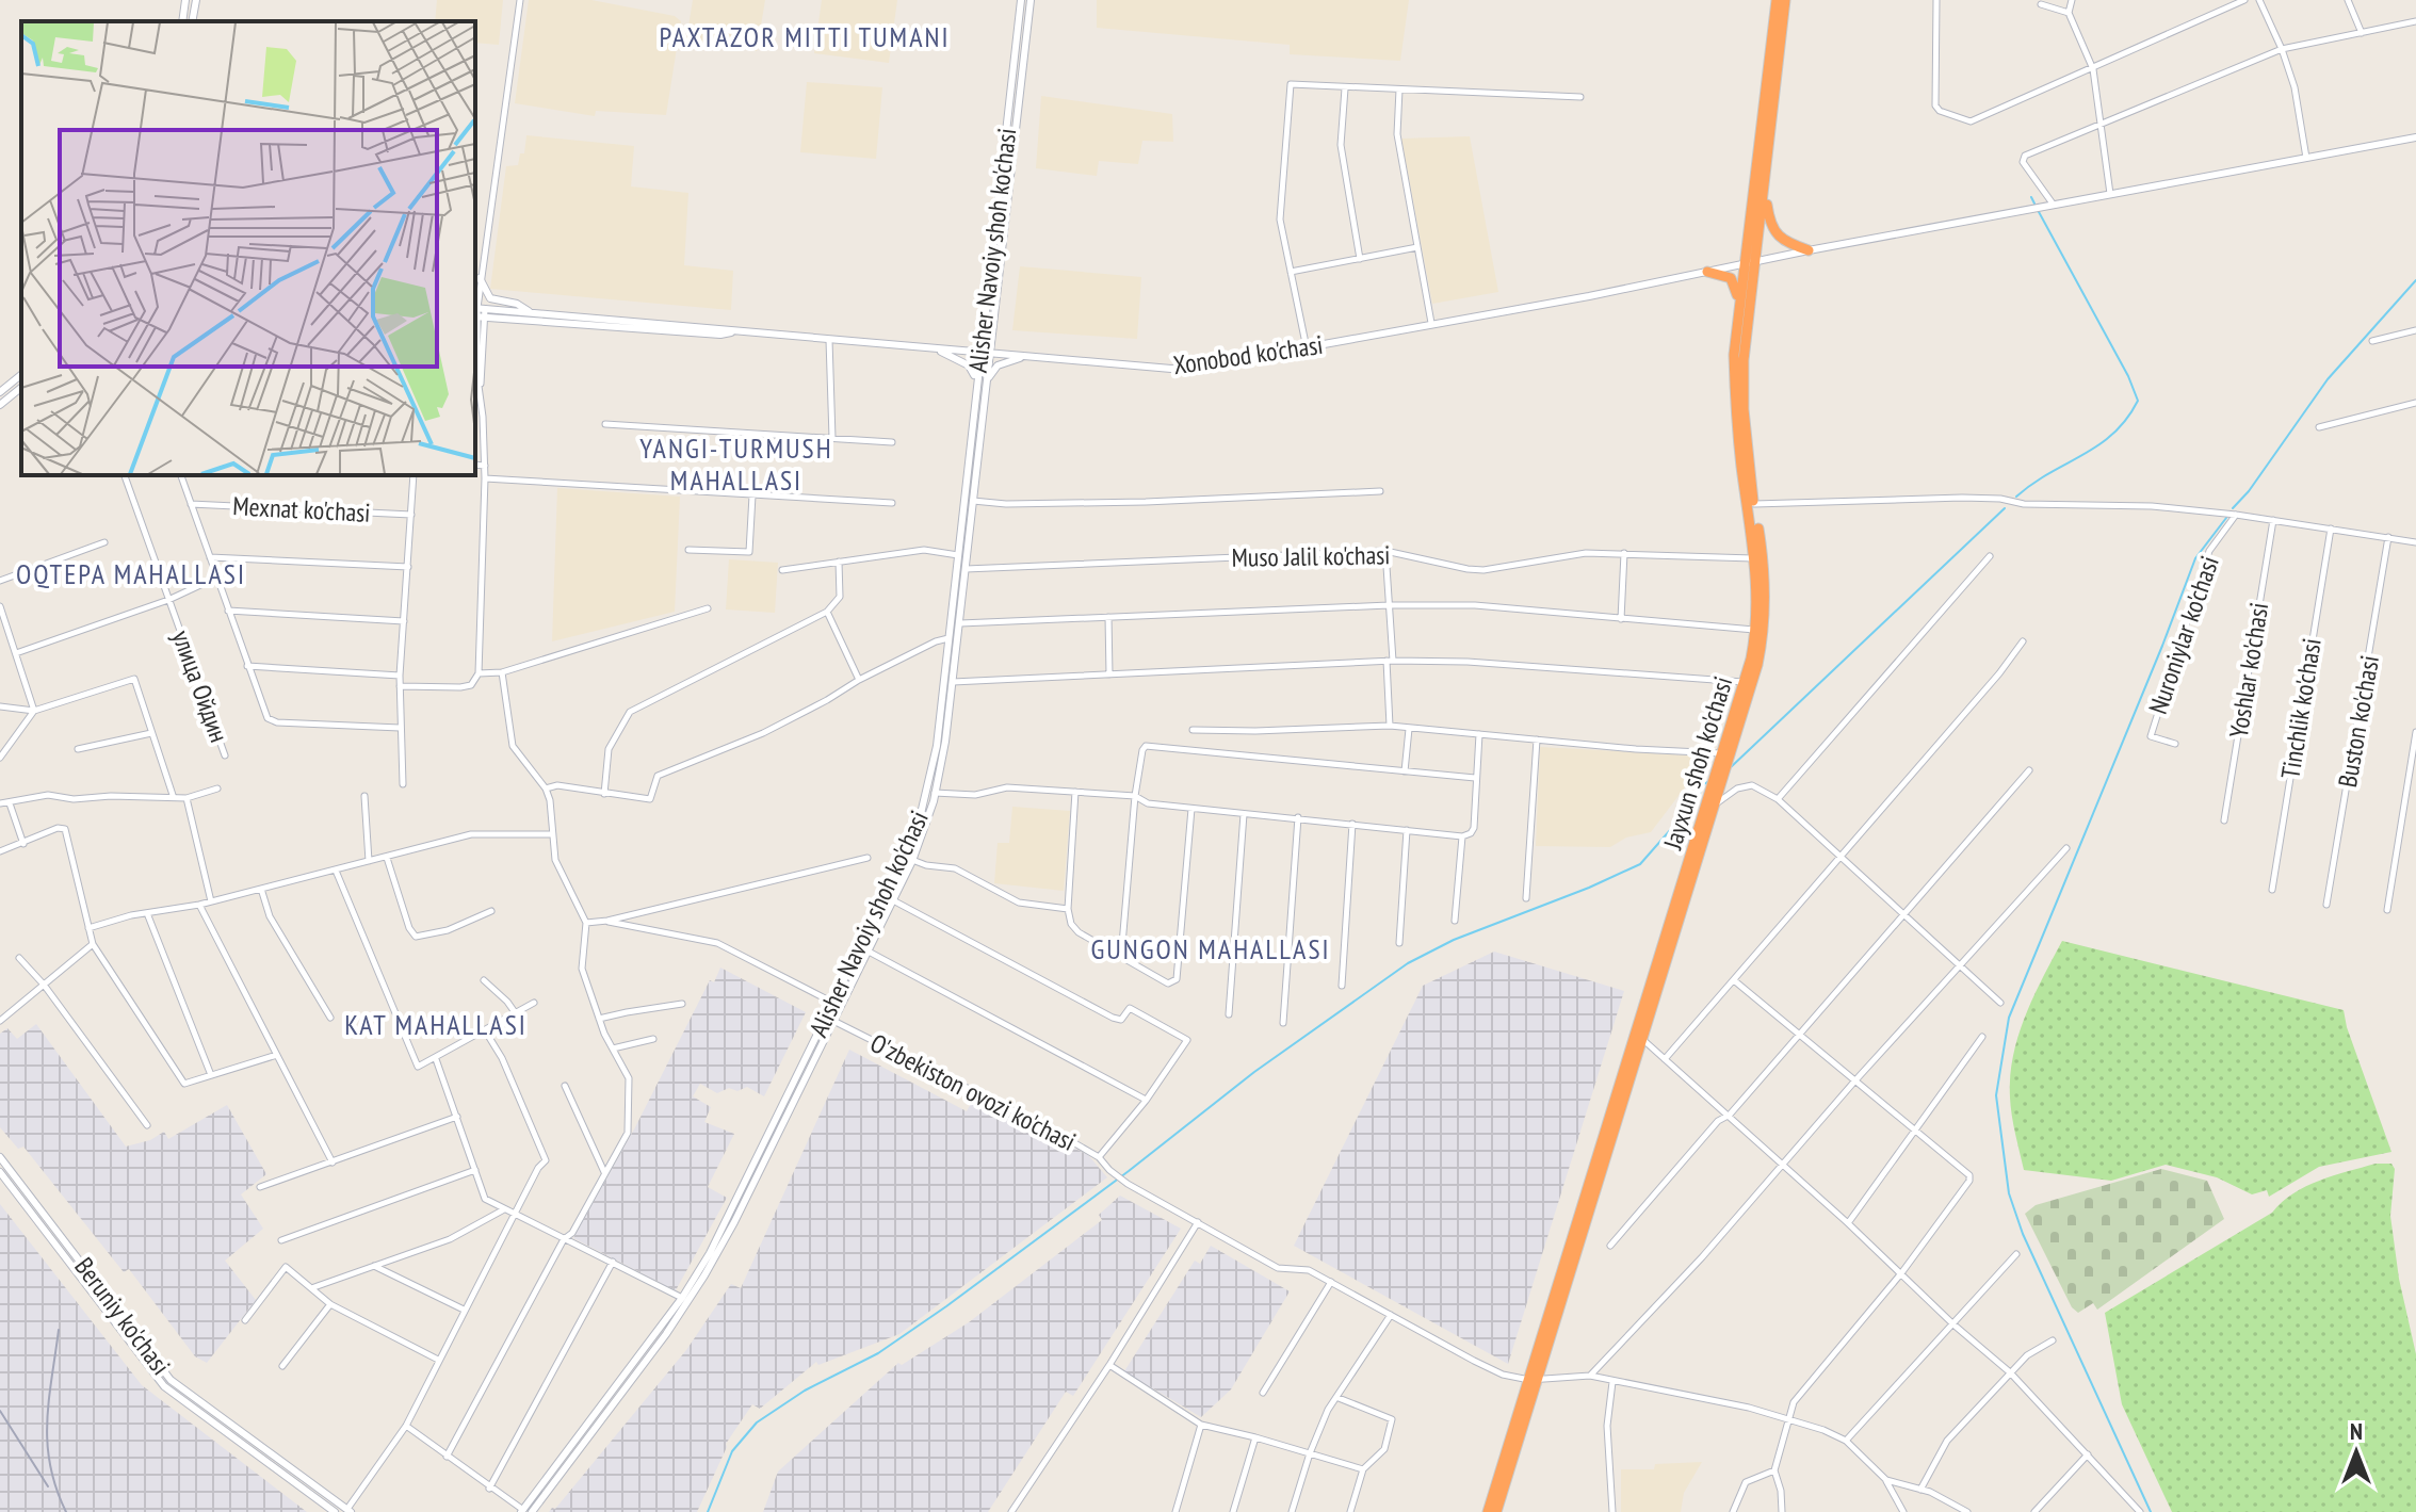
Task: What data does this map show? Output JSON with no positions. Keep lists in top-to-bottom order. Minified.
{"streets":{"highway":["Jayxun shoh ko'chasi"],"main road":["Alisher Navoiy shoh ko'chasi","Xonobod ko'chasi","Beruniy ko'chasi"],"street":["Mexnat ko'chasi","Muso Jalil ko'chasi","Nuroniylar ko'chasi","Yoshlar ko'chasi","улица Ойдин","Tinchlik ko'chasi","Buston ko'chasi","O'zbekiston ovozi ko'chasi"]},"crossings":[["Alisher Navoiy shoh ko'chasi","Xonobod ko'chasi"],["Alisher Navoiy shoh ko'chasi","Muso Jalil ko'chasi"],["Alisher Navoiy shoh ko'chasi","O'zbekiston ovozi ko'chasi"],["Xonobod ko'chasi","Jayxun shoh ko'chasi"],["Muso Jalil ko'chasi","Jayxun shoh ko'chasi"],["Jayxun shoh ko'chasi","O'zbekiston ovozi ko'chasi"]],"districts":["PAXTAZOR MITTI TUMANI","YANGI-TURMUSH MAHALLASI","OQTEPA MAHALLASI","GUNGON MAHALLASI","KAT MAHALLASI"],"north":"top"}
